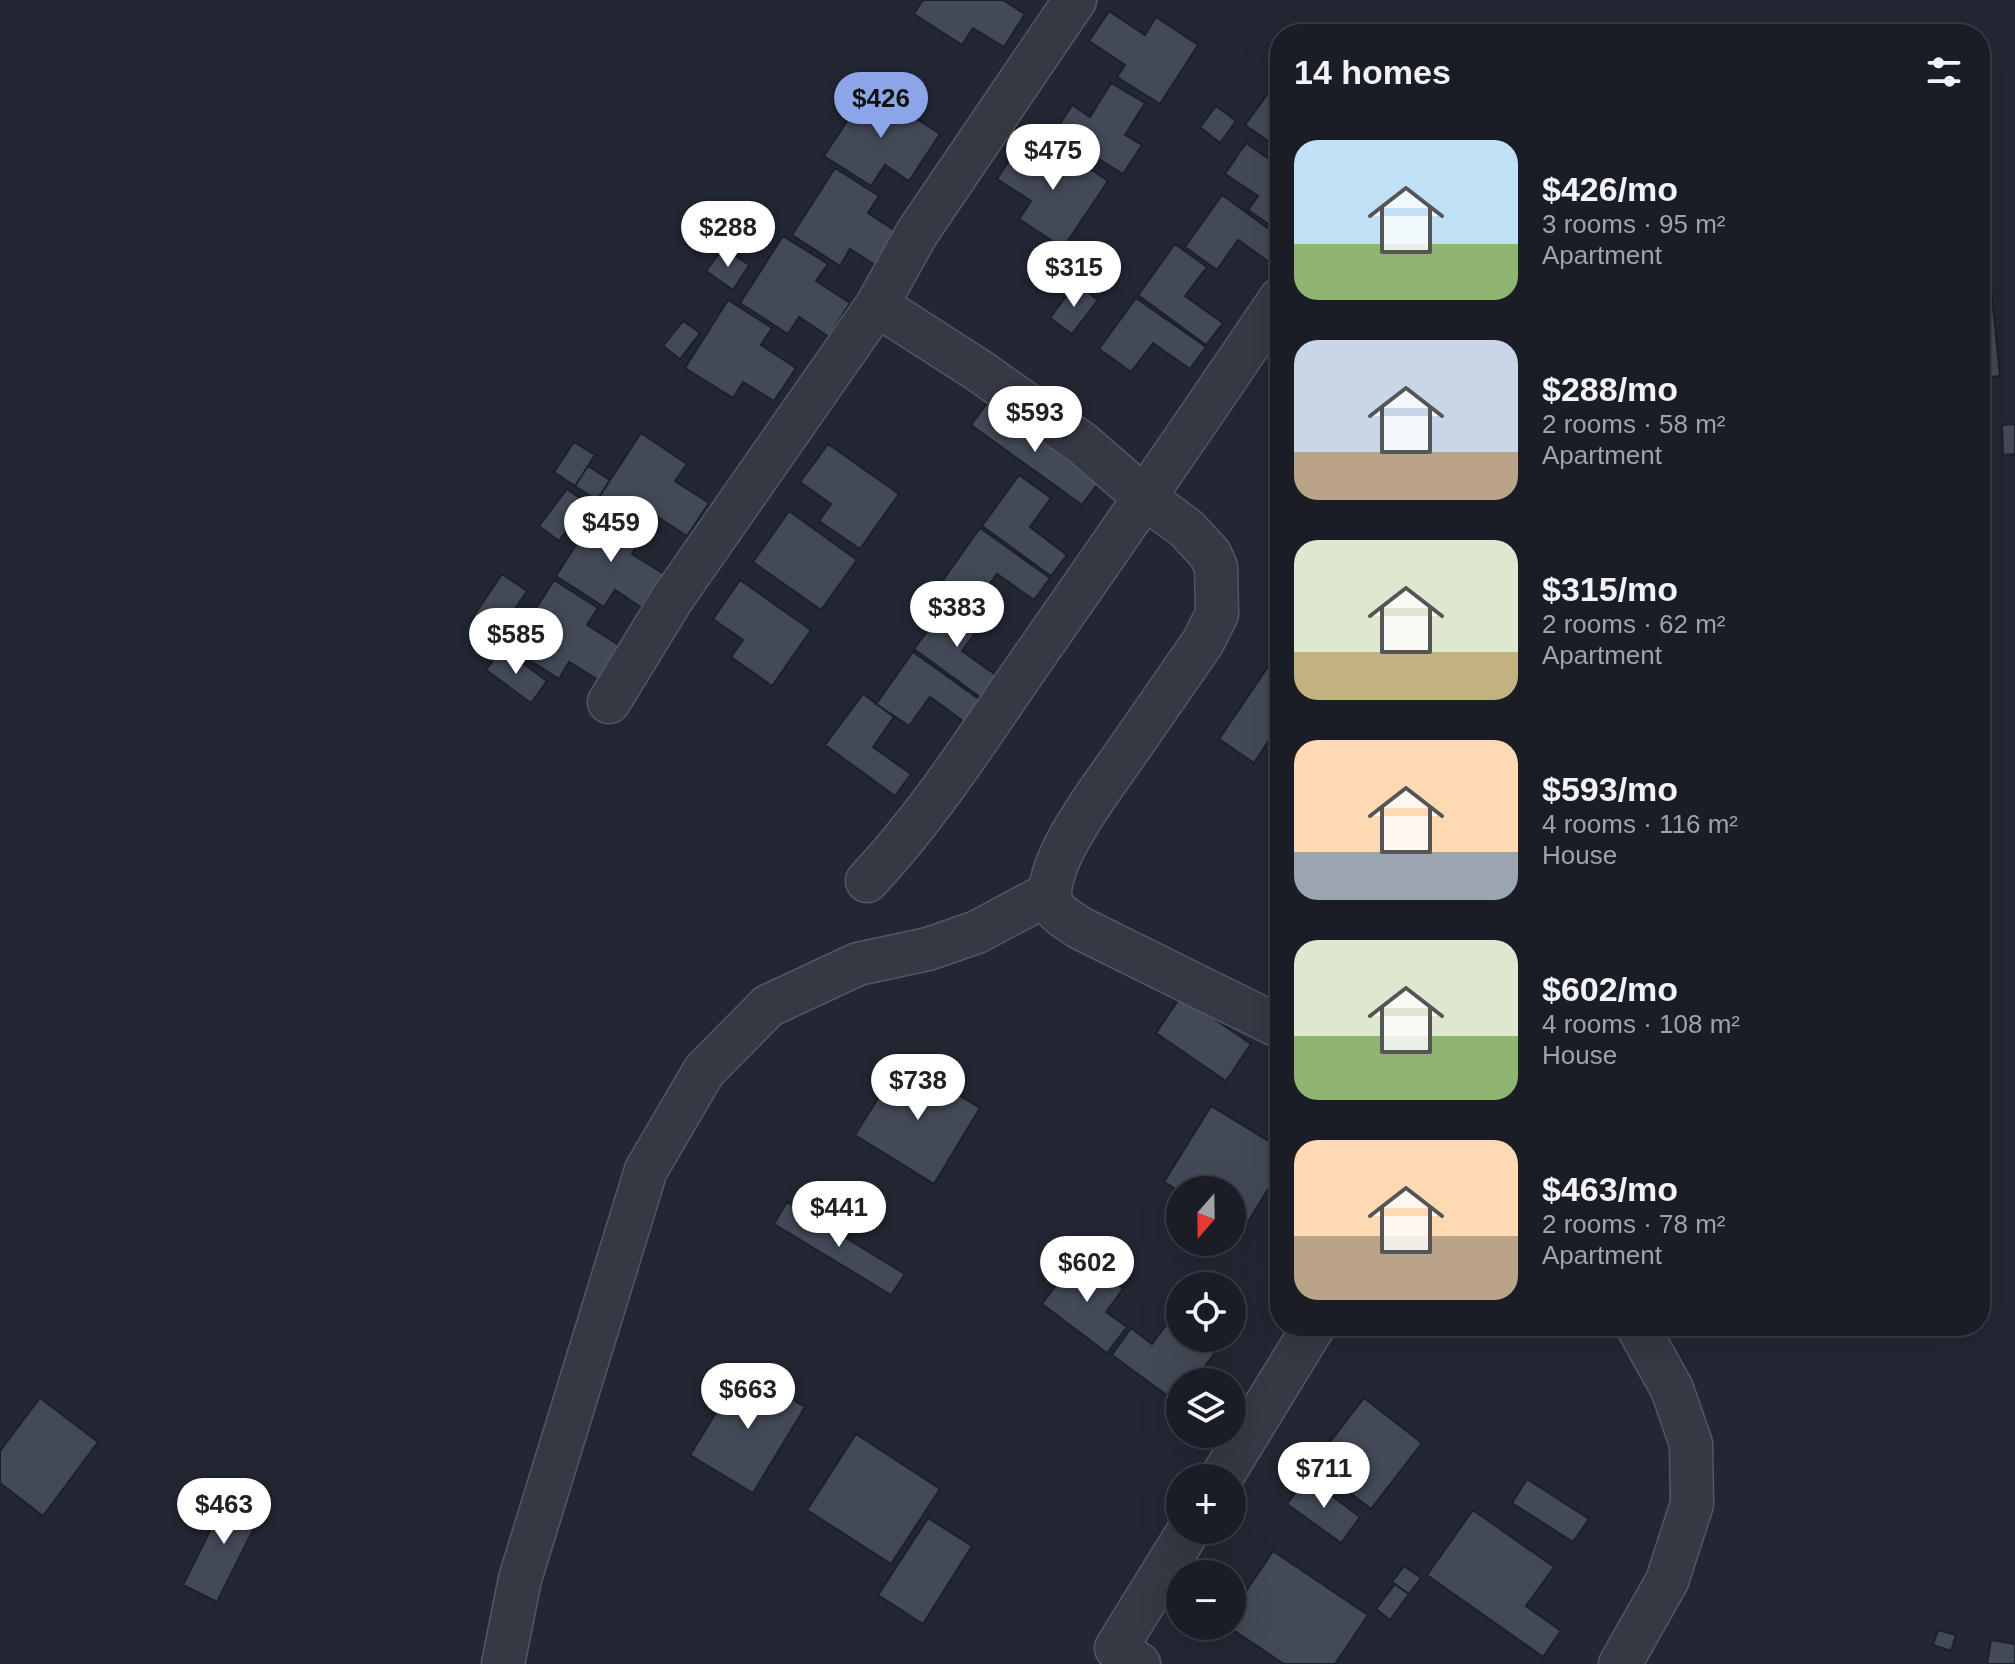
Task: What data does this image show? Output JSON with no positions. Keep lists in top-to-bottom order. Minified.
{"north":"bottom","page":{"heading":"14 homes","price":["$426","$475","$288","$315","$593","$459","$383","$585","$738","$441","$602","$663","$711","$463"],"list":[{"name":"$426/mo","note":"3 rooms · 95 m² · Apartment"},{"name":"$288/mo","note":"2 rooms · 58 m² · Apartment"},{"name":"$315/mo","note":"2 rooms · 62 m² · Apartment"},{"name":"$593/mo","note":"4 rooms · 116 m² · House"},{"name":"$602/mo","note":"4 rooms · 108 m² · House"},{"name":"$463/mo","note":"2 rooms · 78 m² · Apartment"}],"map_buttons":["+","−"]}}
